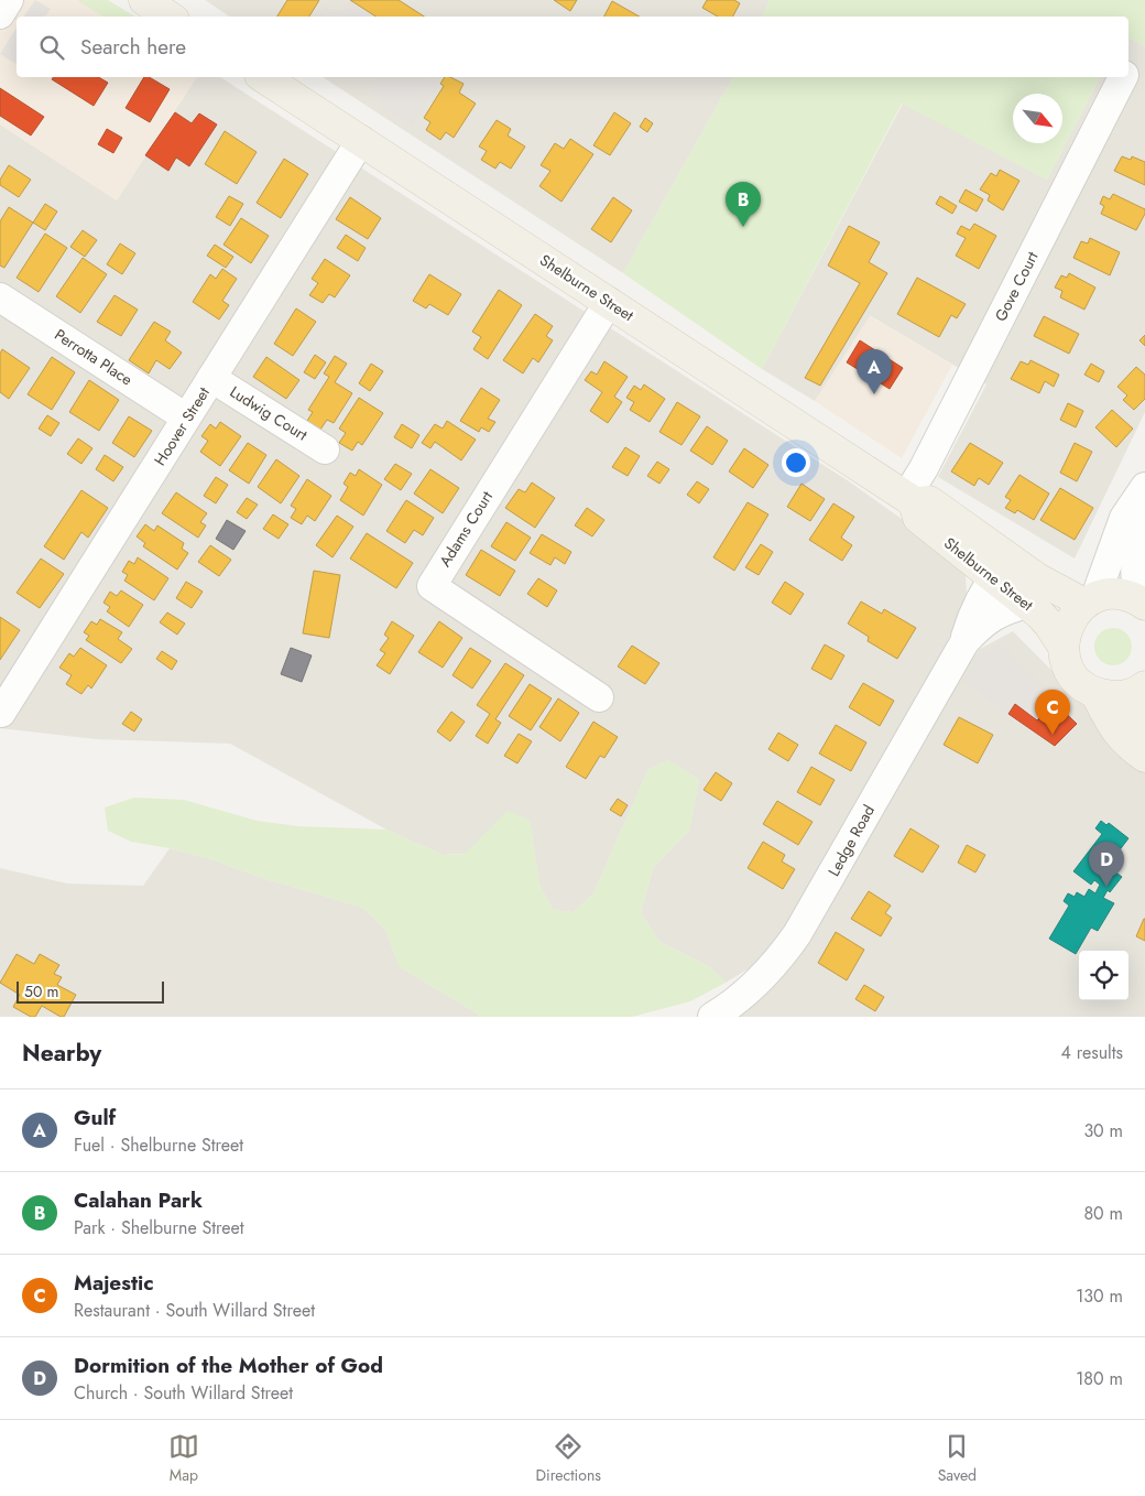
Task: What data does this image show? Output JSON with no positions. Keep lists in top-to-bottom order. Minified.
{"streets":{"main road":["Shelburne Street"],"street":["Gove Court","Perrotta Place","Ludwig Court","Hoover Street","Adams Court","Ledge Road"]},"crossings":[["Gove Court","Shelburne Street"],["Shelburne Street","Hoover Street"],["Shelburne Street","Adams Court"],["Shelburne Street","Ledge Road"],["Perrotta Place","Hoover Street"],["Ludwig Court","Hoover Street"]],"scale_bar":"50 m","north":"bottom right","page":{"search":"Search here","pins":["B","A","C","D"],"scale":"50 m","heading":["Nearby","4 results"],"list":[{"mark":"A","name":"Gulf","note":"Fuel · Shelburne Street","value":"30 m"},{"mark":"B","name":"Calahan Park","note":"Park · Shelburne Street","value":"80 m"},{"mark":"C","name":"Majestic","note":"Restaurant · South Willard Street","value":"130 m"},{"mark":"D","name":"Dormition of the Mother of God","note":"Church · South Willard Street","value":"180 m"}],"nav":["Map","Directions","Saved"]}}
